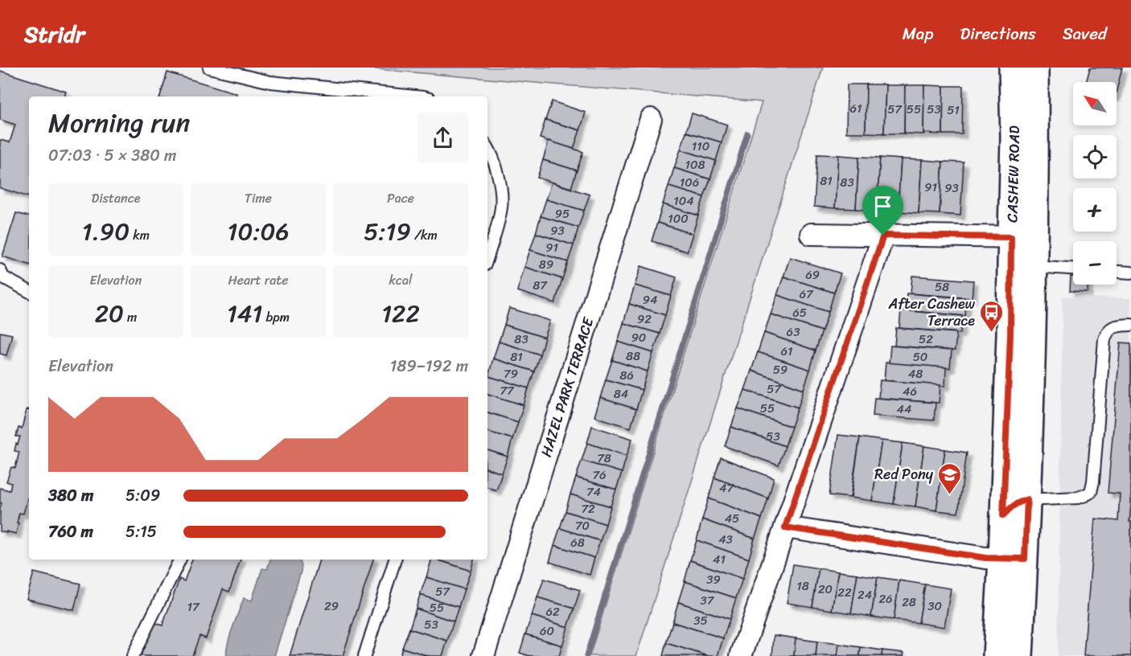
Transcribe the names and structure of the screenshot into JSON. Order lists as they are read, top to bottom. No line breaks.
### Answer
{"streets":{"street":["CASHEW ROAD","HAZEL PARK TERRACE"]},"places":{"bus stop":["After Cashew Terrace"],"school or university":["Red Pony"]},"house_numbers":["61","57","55","53","51","110","108","81","106","83","91","93","104","95","100","93","91","89","69","87","58","67","94","65","92","63","90","83","52","61","88","81","50","59","79","48","86","57","77","46","84","55","44","53","78","76","47","74","72","45","70","43","68","41","39","18","20","57","22","24","26","37","28","29","30","17","55","62","35","53","60"],"north":"top left","page":{"header":"Stridr","nav":["Map","Directions","Saved"],"map_buttons":["+","−"],"heading":["Morning run","07:03 · 5 × 380 m"],"stats":[["Distance","1.90 km"],["Time","10:06"],["Pace","5:19 /km"],["Elevation","20 m"],["Heart rate","141 bpm"],["kcal","122"]],"chart":["Elevation","189–192 m"],"list":[{"name":"380 m","note":"5:09"},{"name":"760 m","note":"5:15"}]}}
